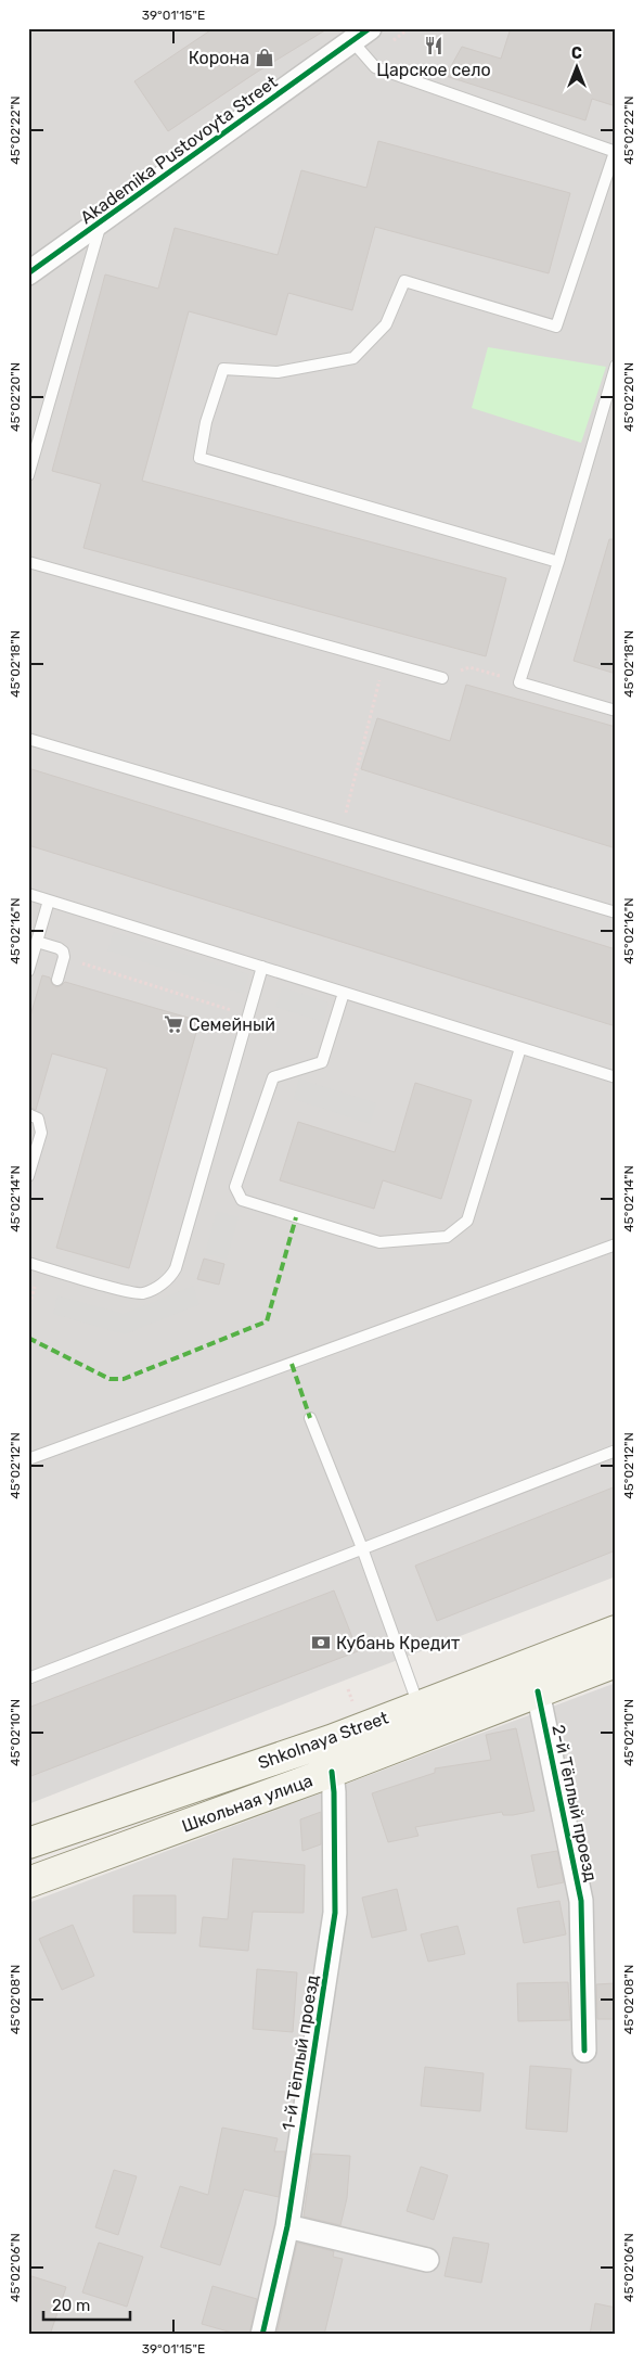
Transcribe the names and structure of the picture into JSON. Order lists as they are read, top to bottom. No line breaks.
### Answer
{"streets":{"main road":["Shkolnaya Street","Школьная улица"],"street":["Akademika Pustovoyta Street","2-й Тёплый проезд","1-й Тёплый проезд"]},"crossings":[["Школьная улица","2-й Тёплый проезд"],["Школьная улица","1-й Тёплый проезд"]],"places":{"restaurant":["Царское село"],"shop":["Корона"],"supermarket":["Семейный"],"bank":["Кубань Кредит"]},"scale_bar":"20 m","north":"top","coordinates":["39°01'15\"E","45°02'22\"N","45°02'20\"N","45°02'18\"N","45°02'16\"N","45°02'14\"N","45°02'12\"N","45°02'10\"N","45°02'08\"N","45°02'06\"N"]}
